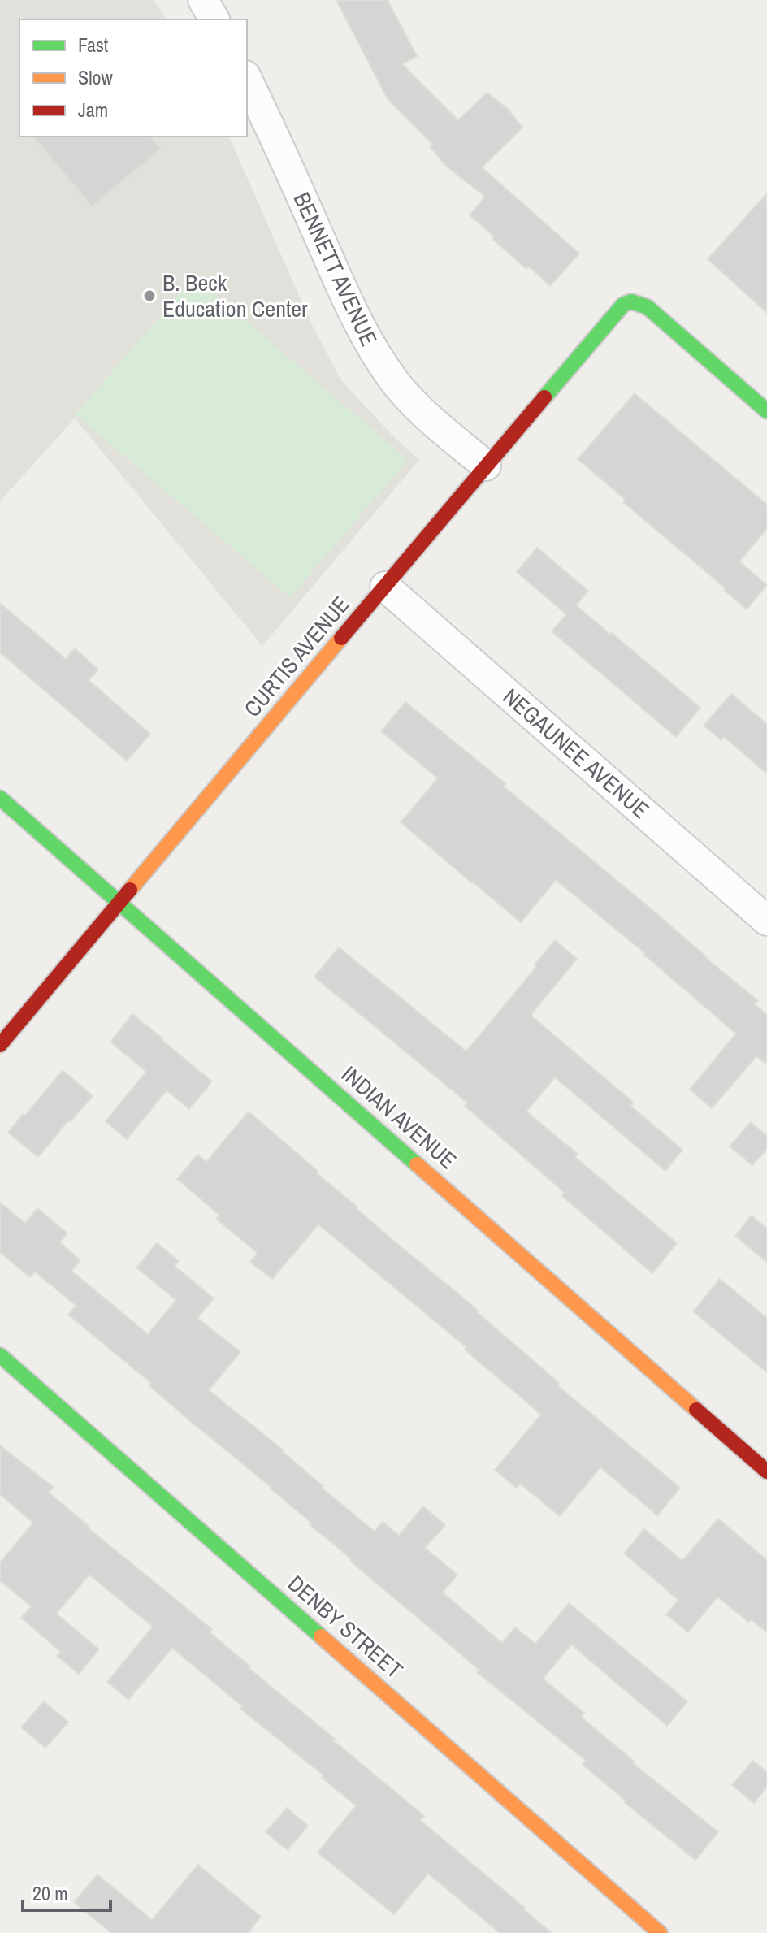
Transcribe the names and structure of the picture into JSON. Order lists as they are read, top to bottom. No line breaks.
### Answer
{"streets":{"street":["BENNETT AVENUE","CURTIS AVENUE","NEGAUNEE AVENUE","INDIAN AVENUE","DENBY STREET"]},"crossings":[["BENNETT AVENUE","CURTIS AVENUE"],["CURTIS AVENUE","NEGAUNEE AVENUE"],["CURTIS AVENUE","INDIAN AVENUE"]],"places":["B. Beck Education Center"],"legend":["Fast","Slow","Jam"],"scale_bar":"20 m"}
